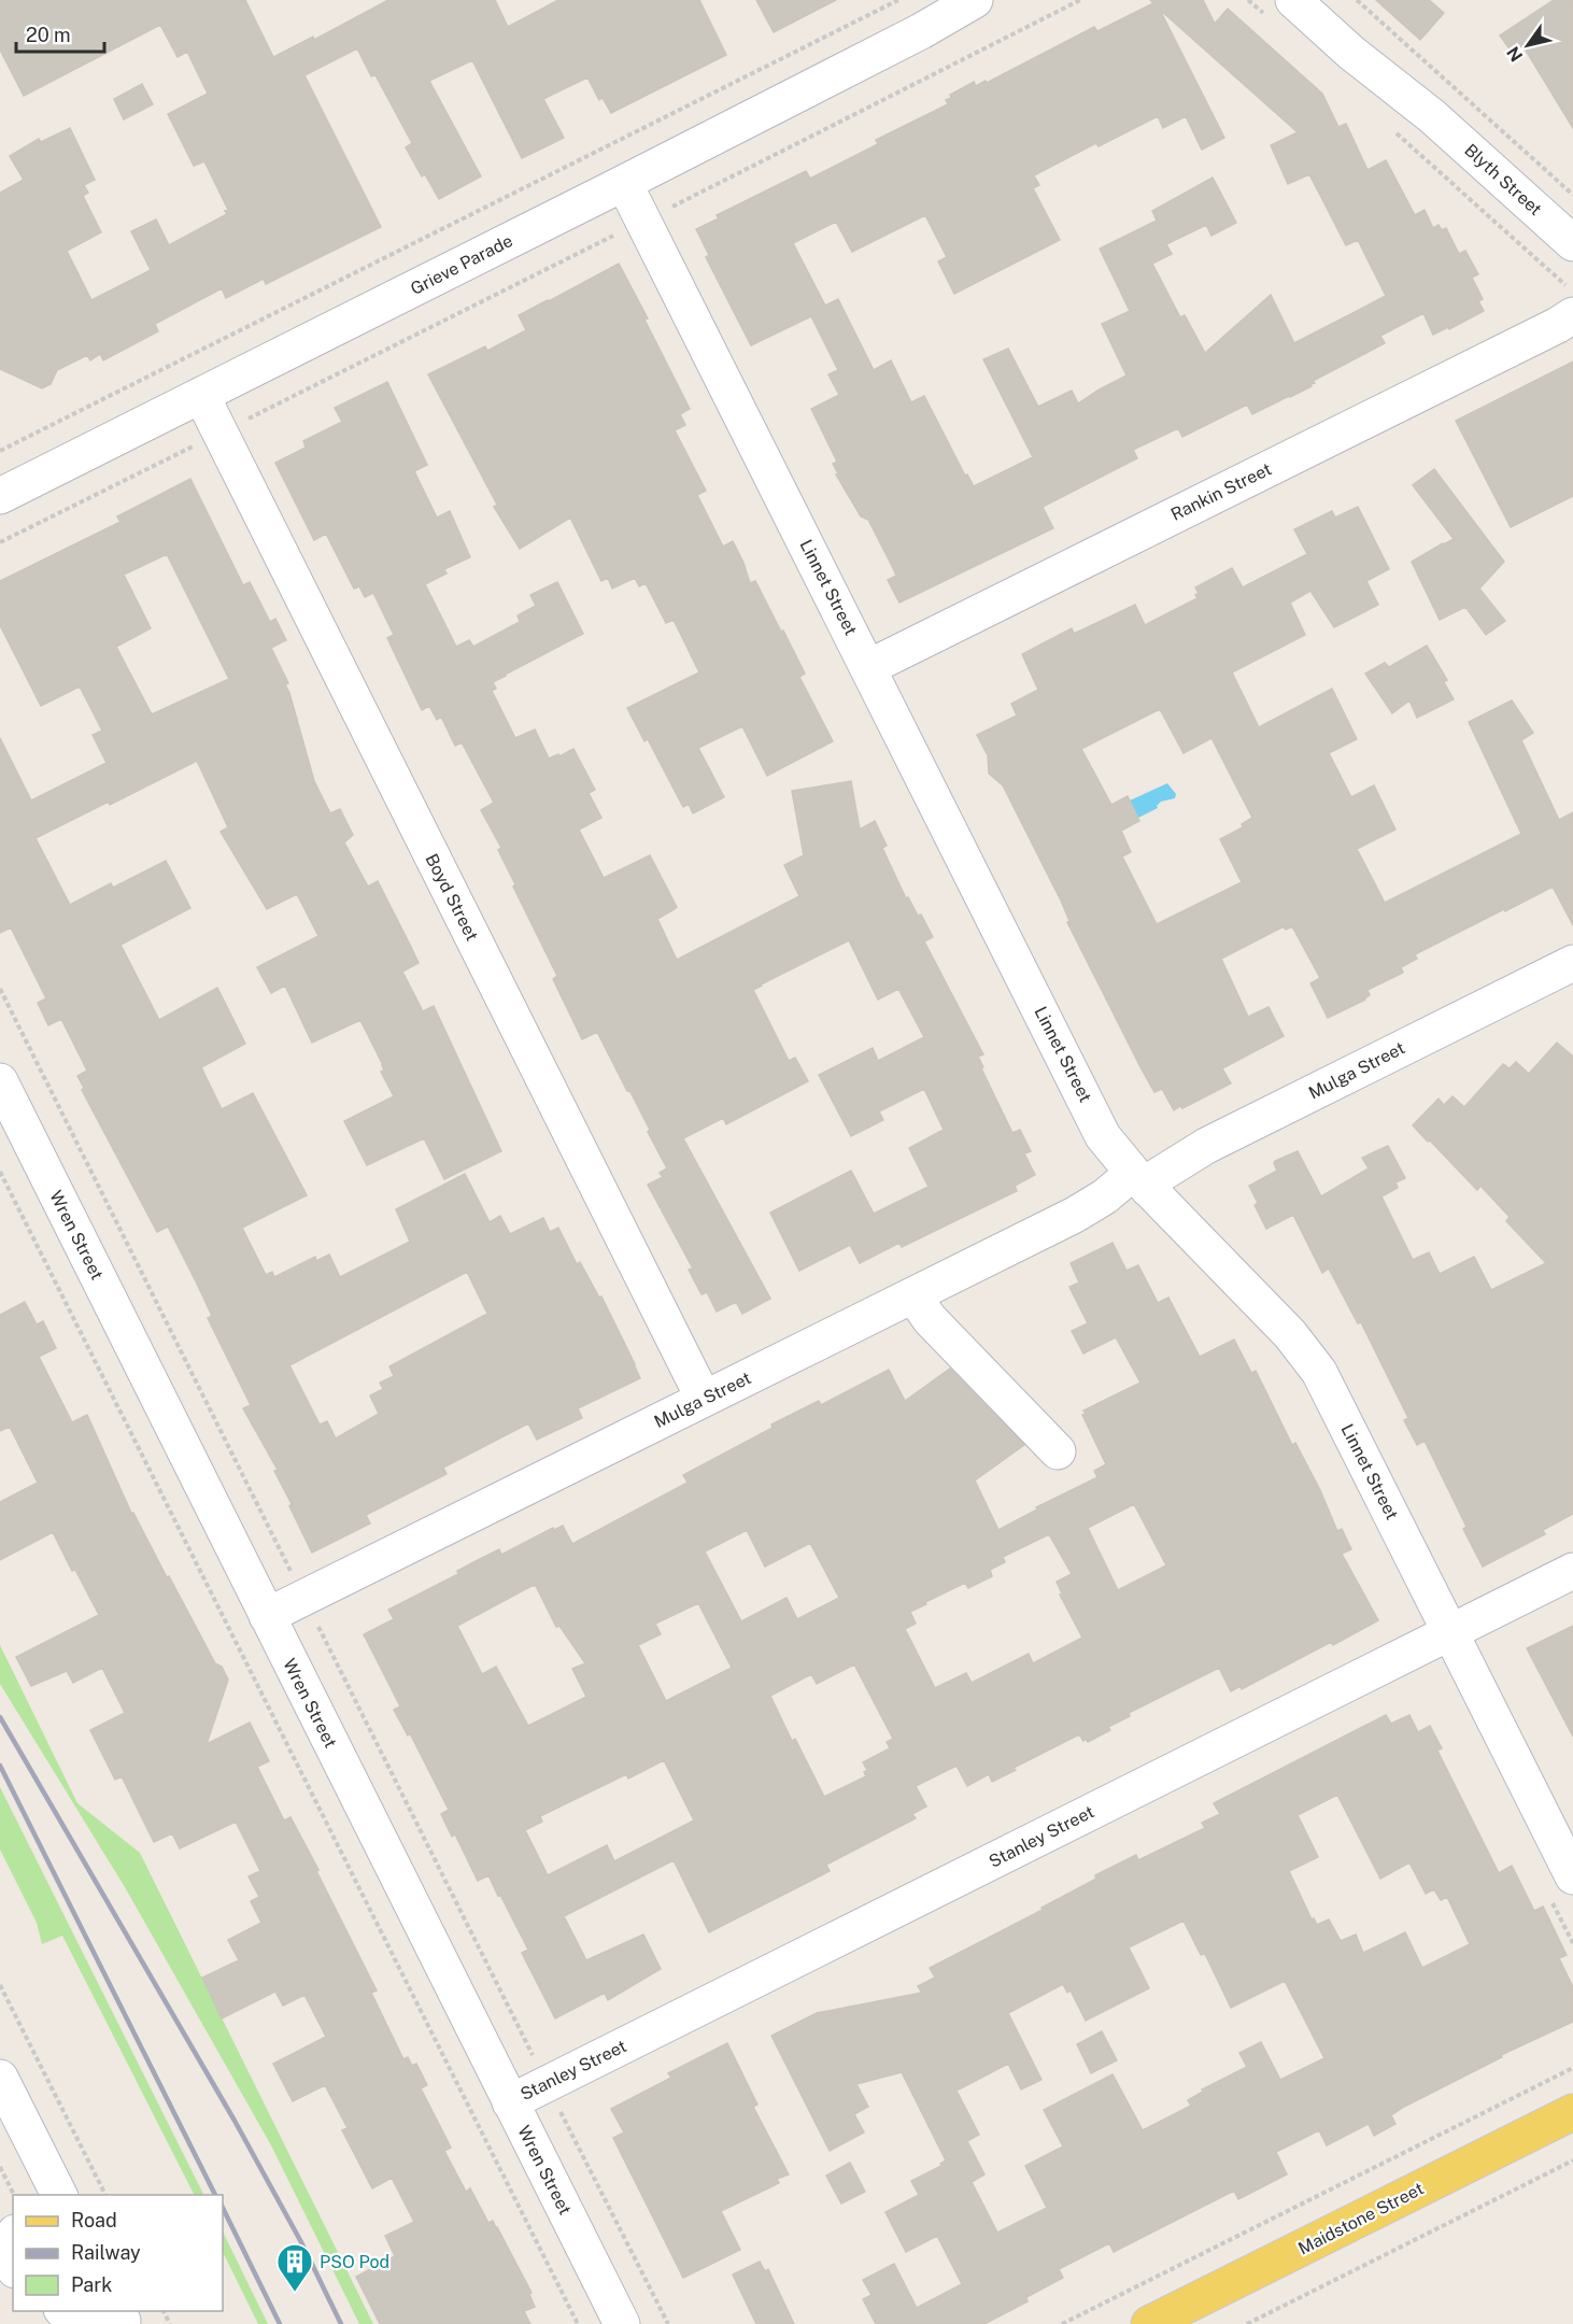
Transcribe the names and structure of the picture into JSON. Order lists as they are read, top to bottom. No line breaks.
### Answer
{"streets":{"main road":["Maidstone Street"],"street":["Blyth Street","Grieve Parade","Rankin Street","Linnet Street","Boyd Street","Mulga Street","Wren Street","Stanley Street"]},"crossings":[["Grieve Parade","Linnet Street"],["Grieve Parade","Boyd Street"],["Rankin Street","Linnet Street"],["Linnet Street","Mulga Street"],["Linnet Street","Stanley Street"],["Boyd Street","Mulga Street"],["Mulga Street","Wren Street"],["Wren Street","Stanley Street"]],"places":{"building":["PSO Pod"]},"legend":["Road","Railway","Park"],"scale_bar":"20 m","north":"bottom left"}
